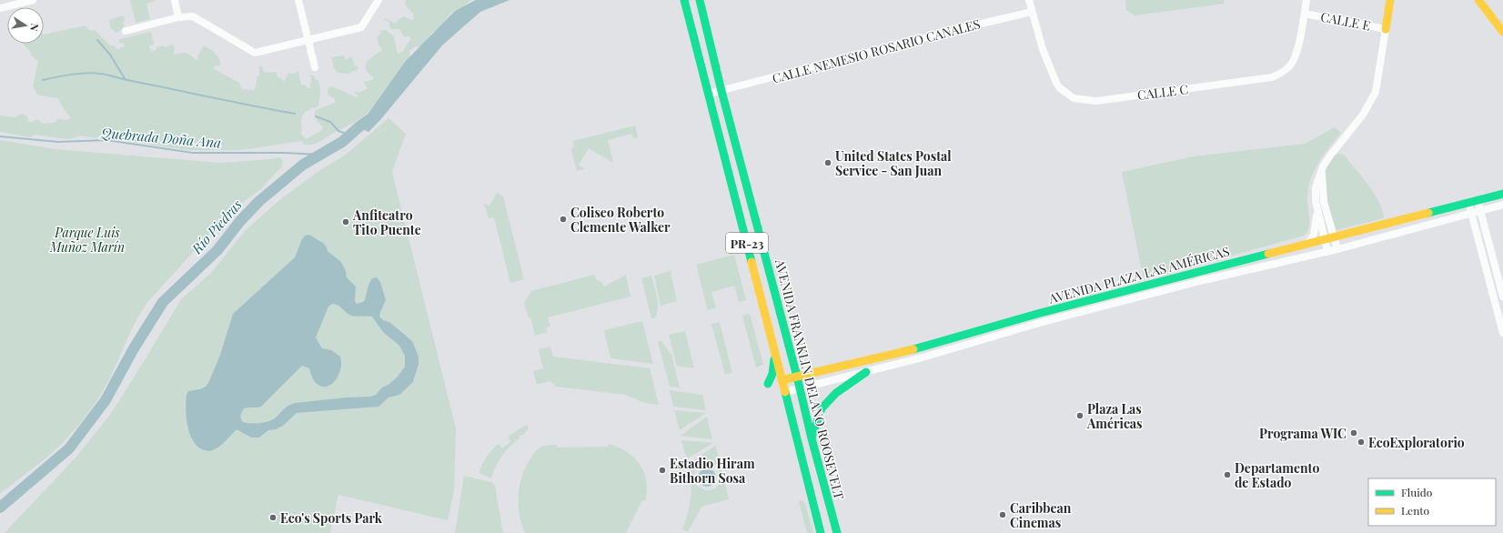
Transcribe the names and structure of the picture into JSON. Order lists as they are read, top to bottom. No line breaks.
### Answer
{"streets":{"main road":["PR-23","AVENIDA PLAZA LAS AMÉRICAS","AVENIDA FRANKLIN DELANO ROOSEVELT"],"street":["CALLE E","CALLE NEMESIO ROSARIO CANALES","CALLE C"]},"crossings":[["CALLE E","CALLE C"],["CALLE NEMESIO ROSARIO CANALES","CALLE C"],["CALLE NEMESIO ROSARIO CANALES","PR-23"],["CALLE NEMESIO ROSARIO CANALES","AVENIDA FRANKLIN DELANO ROOSEVELT"],["PR-23","AVENIDA PLAZA LAS AMÉRICAS"],["AVENIDA PLAZA LAS AMÉRICAS","AVENIDA FRANKLIN DELANO ROOSEVELT"]],"water":["Quebrada Doña Ana","Río Piedras"],"parks":["Parque Luis Muñoz Marín"],"places":["United States Postal Service - San Juan","Coliseo Roberto Clemente Walker","Anfiteatro Tito Puente","Plaza Las Américas","Programa WIC","EcoExploratorio","Estadio Hiram Bithorn Sosa","Departamento de Estado","Caribbean Cinemas","Eco's Sports Park"],"legend":["Fluido","Lento"],"north":"right"}
